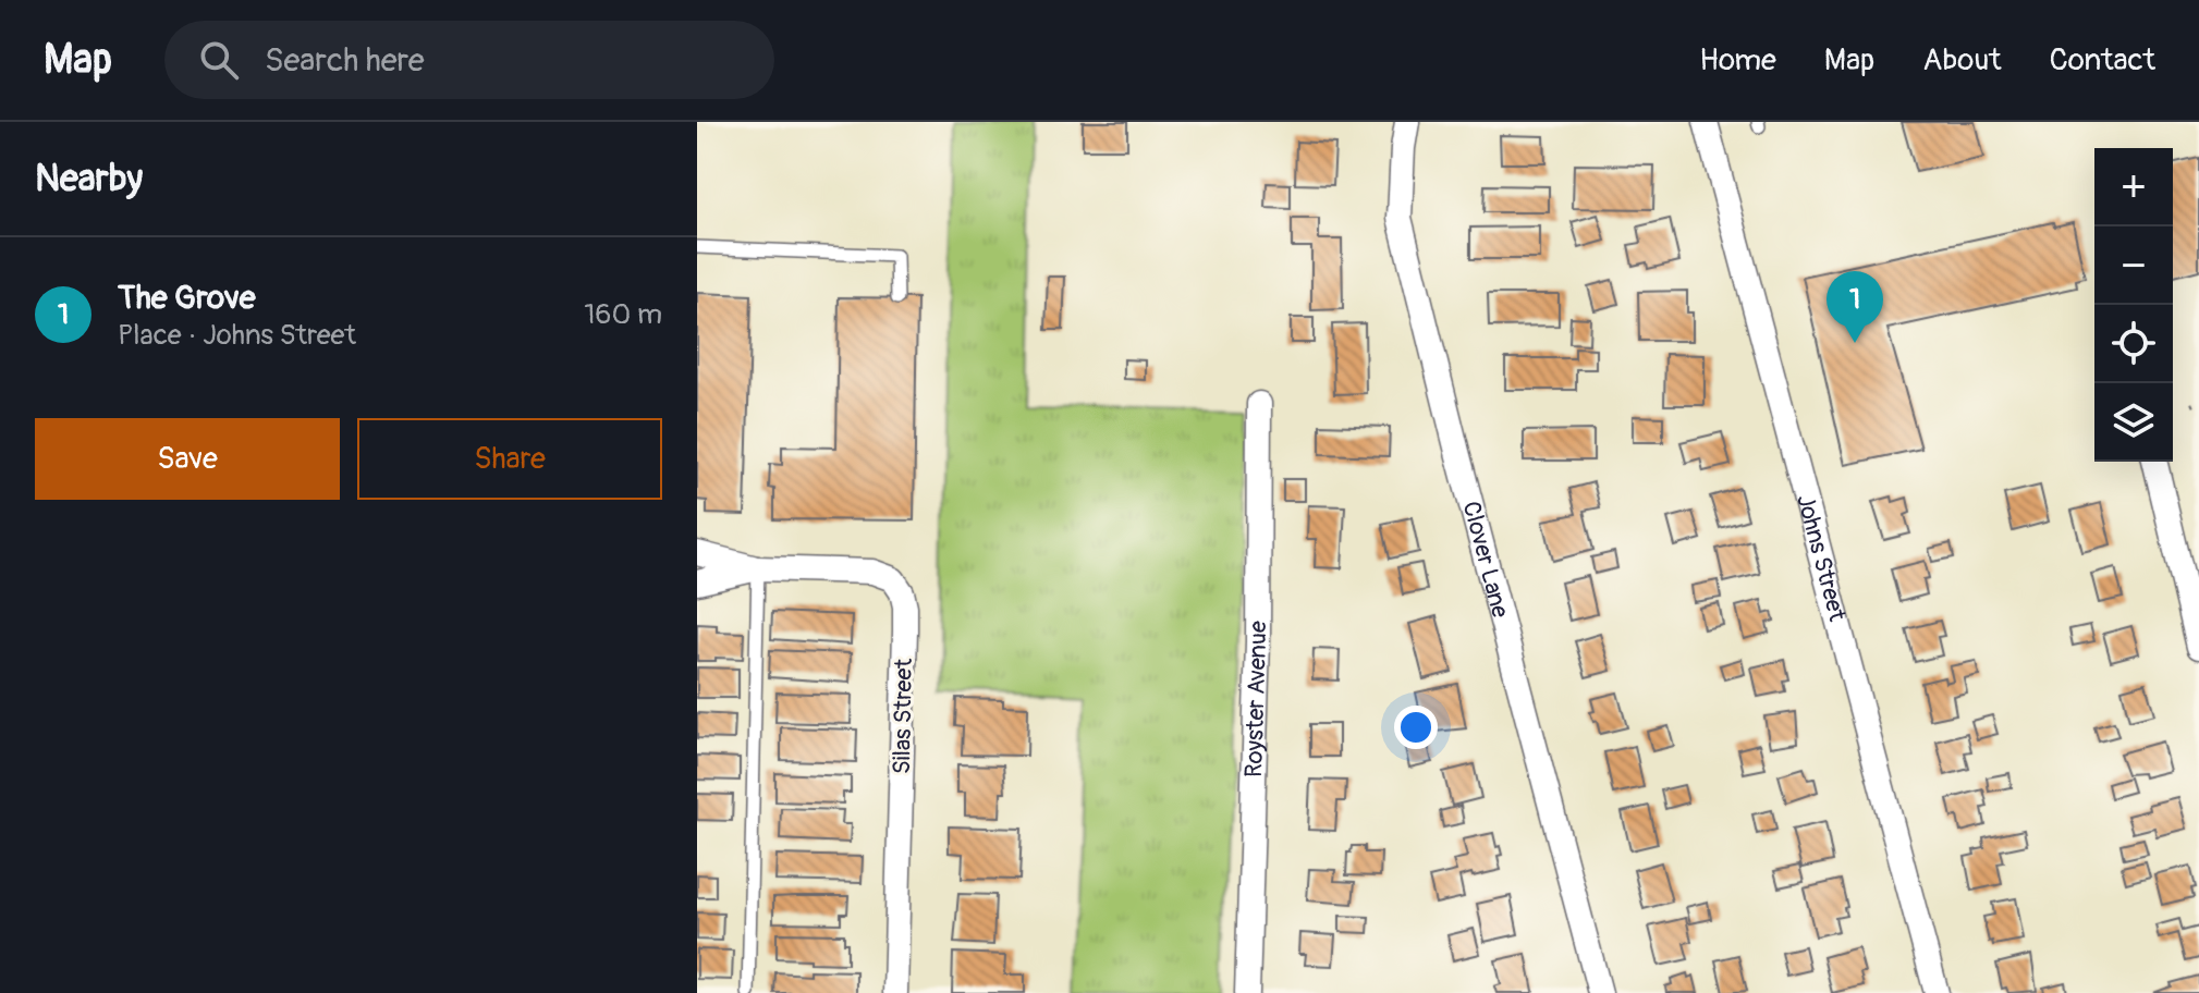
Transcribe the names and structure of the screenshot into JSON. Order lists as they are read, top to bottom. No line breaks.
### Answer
{"streets":{"street":["Johns Street","Clover Lane","Royster Avenue","Silas Street"]},"page":{"header":"Map","search":"Search here","nav":["Home","Map","About","Contact"],"heading":"Nearby","map_buttons":["+","−"],"list":[{"mark":"1","name":"The Grove","note":"Place · Johns Street","value":"160 m"}],"pins":"1","buttons":["Save","Share"]}}
